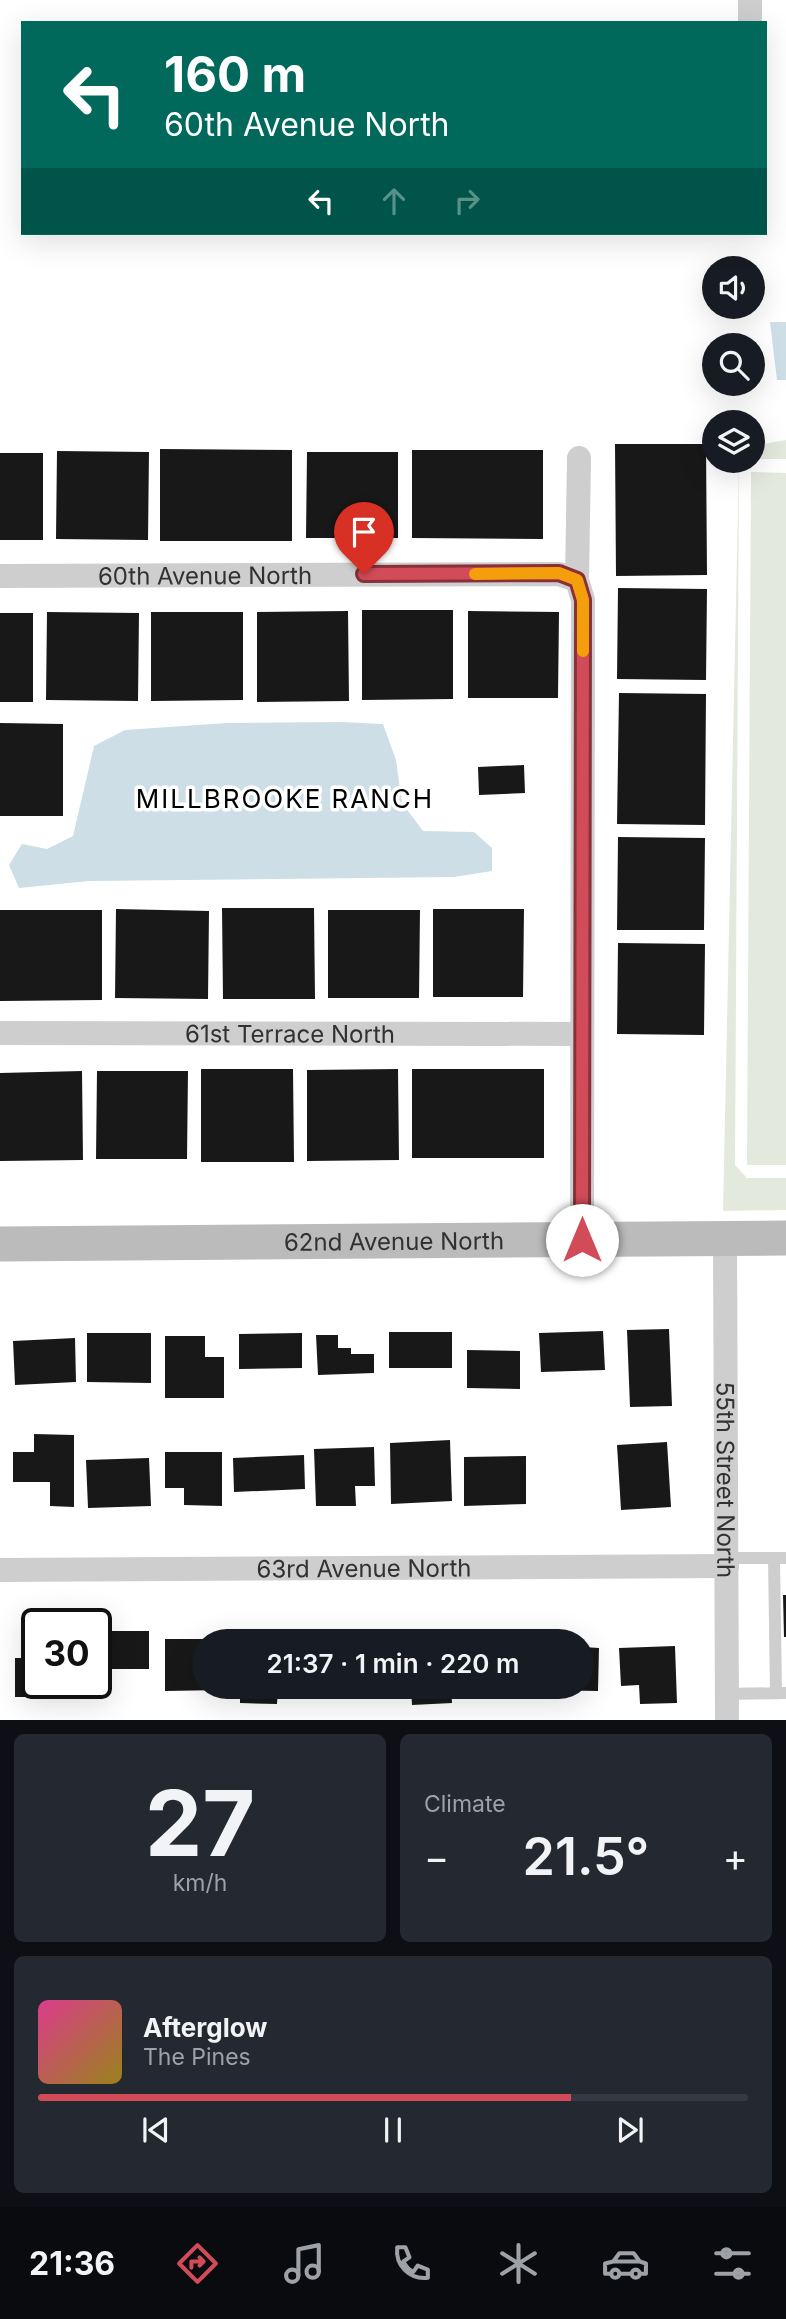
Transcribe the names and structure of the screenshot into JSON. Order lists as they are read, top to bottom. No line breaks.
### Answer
{"streets":{"street":["60th Avenue North","61st Terrace North","62nd Avenue North","55th Street North","63rd Avenue North"]},"crossings":[["62nd Avenue North","55th Street North"],["55th Street North","63rd Avenue North"]],"districts":["MILLBROOKE RANCH"],"page":{"turn":["160 m","60th Avenue North"],"limit":"30","trip":"21:37 · 1 min · 220 m","tile":[["27","km/h"],"Climate"],"heat":["−","21.5°","+"],"song":["Afterglow","The Pines"],"tabs":"21:36"}}
